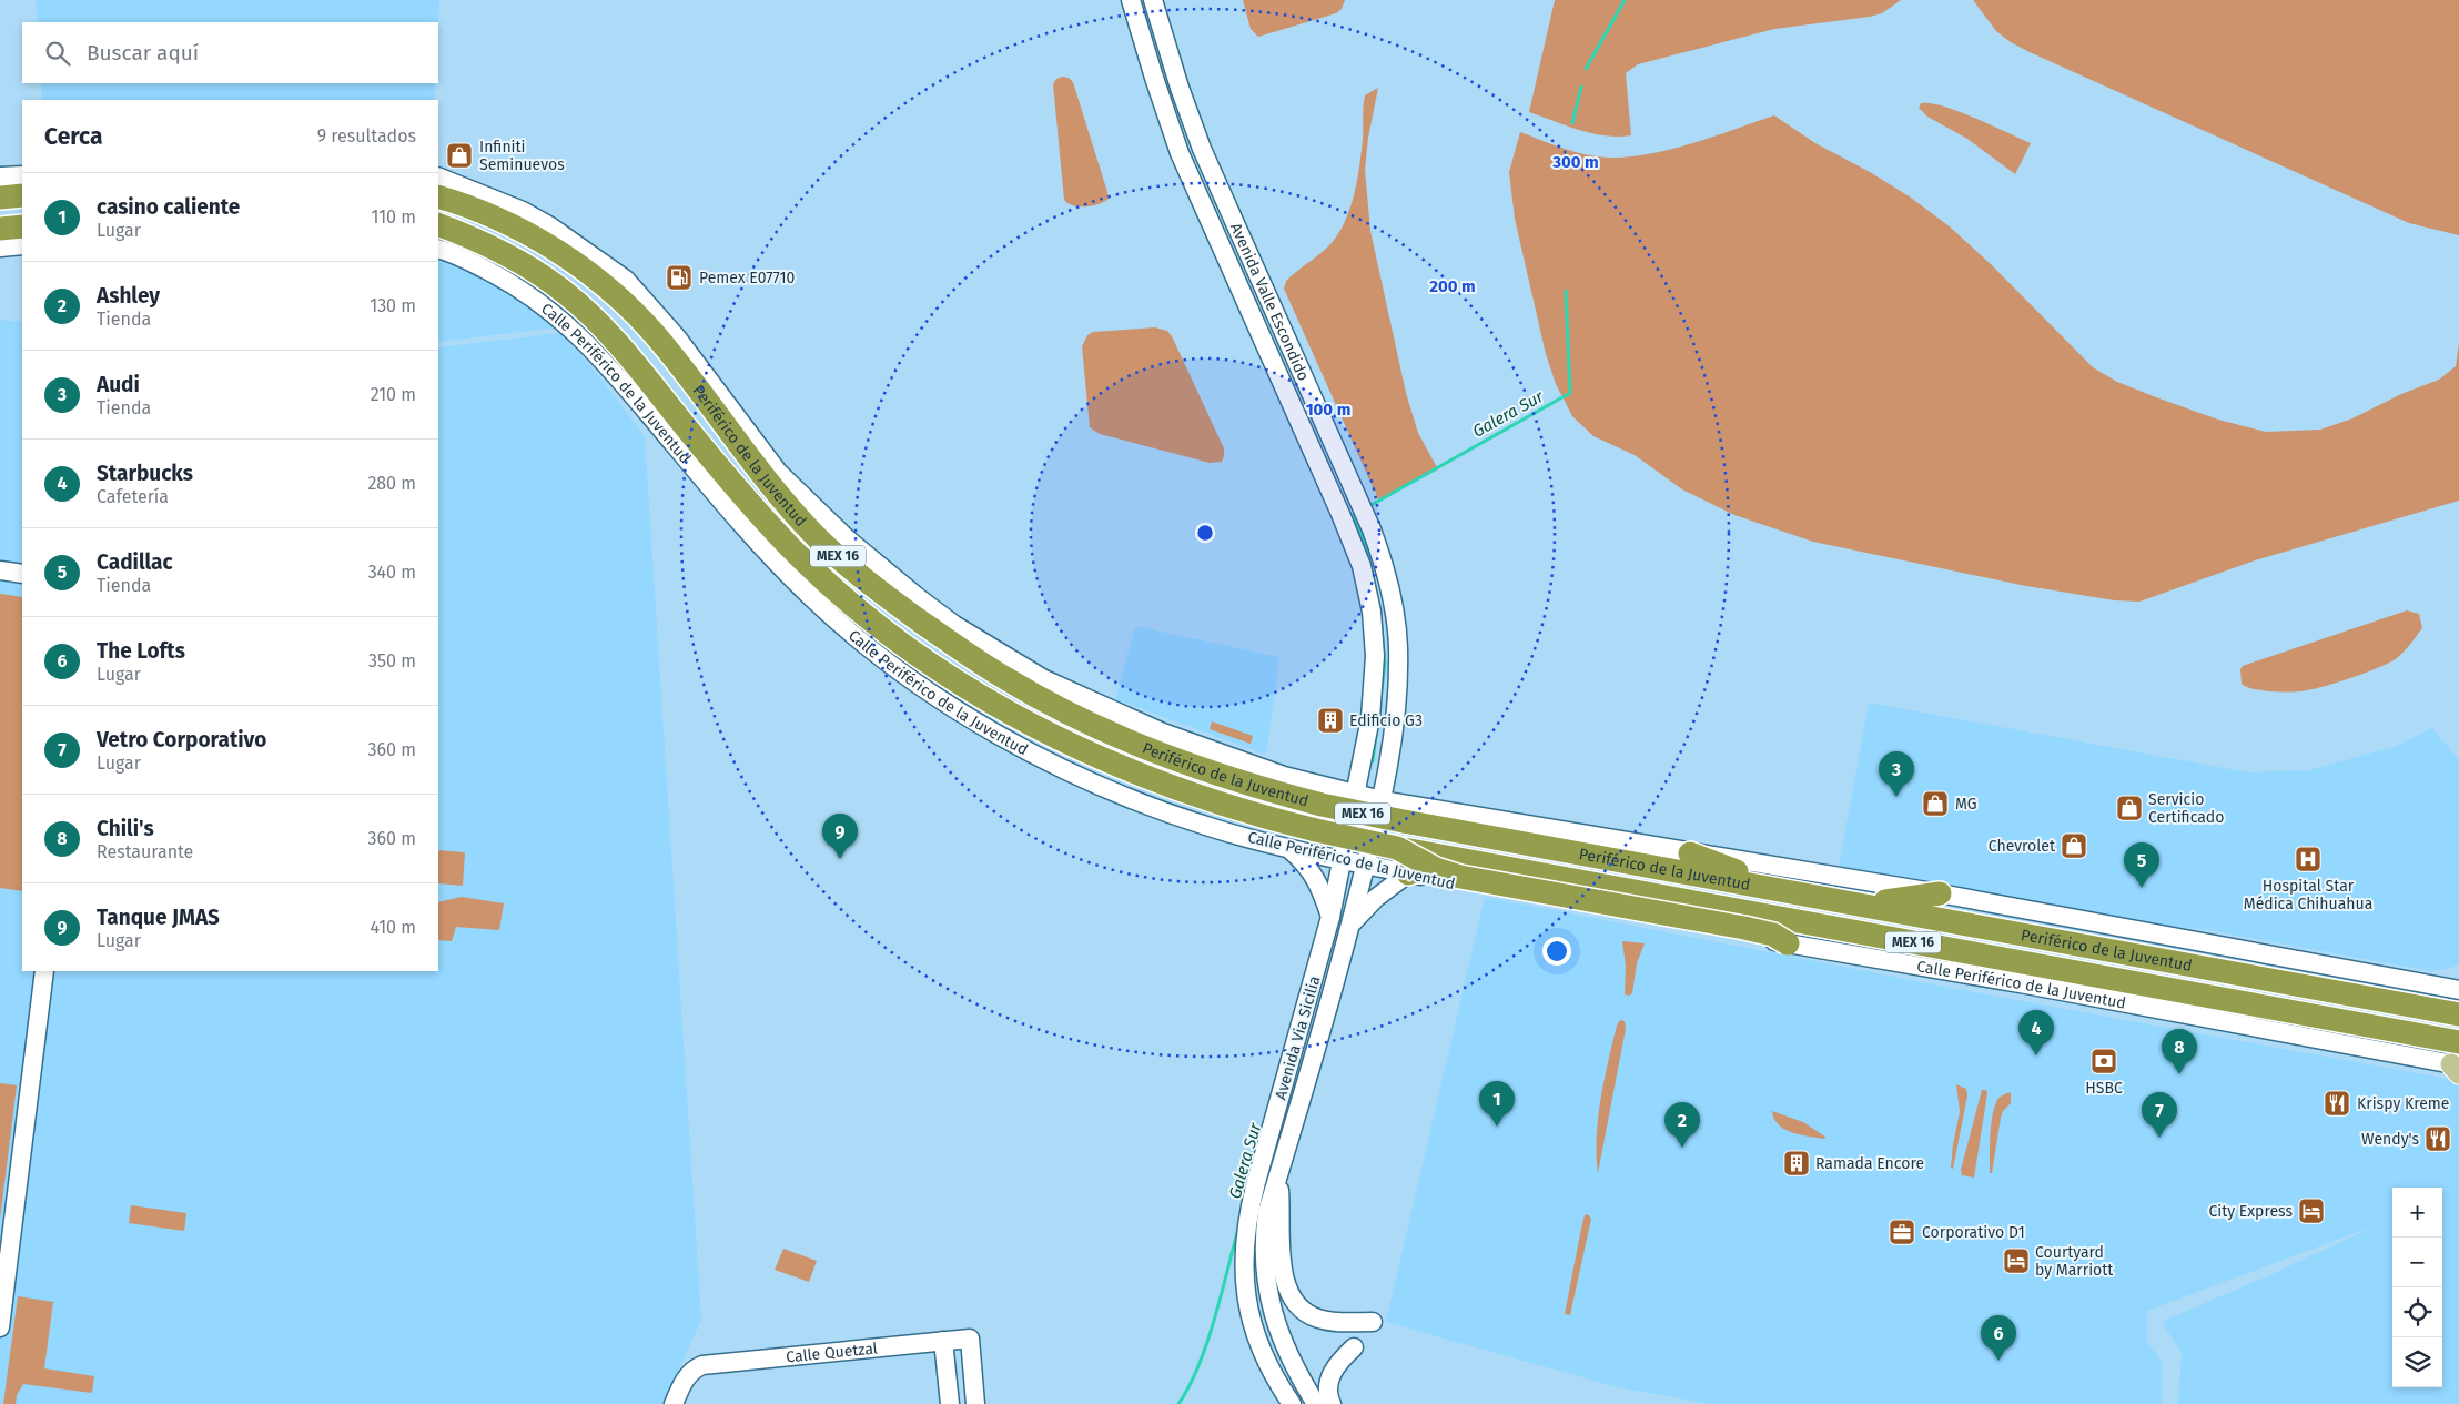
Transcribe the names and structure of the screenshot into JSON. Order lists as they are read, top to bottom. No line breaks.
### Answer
{"streets":{"highway":["Periférico de la Juventud","MEX 16"],"main road":["Avenida Valle Escondido","Calle Periférico de la Juventud","Avenida Via Sicilia","Calle Quetzal"]},"crossings":[["Avenida Valle Escondido","Avenida Via Sicilia"],["Calle Periférico de la Juventud","Periférico de la Juventud"],["Calle Periférico de la Juventud","Avenida Via Sicilia"]],"water":["Galera Sur"],"places":{"shop":["Infiniti Seminuevos","MG","Servicio Certificado","Chevrolet"],"fuel station":["Pemex E07710"],"building":["Edificio G3","Ramada Encore"],"hospital":["Hospital Star Médica Chihuahua"],"bank":["HSBC"],"restaurant":["Krispy Kreme","Wendy's"],"hotel":["City Express","Courtyard by Marriott"],"office":["Corporativo D1"]},"page":{"search":"Buscar aquí","heading":["Cerca","9 resultados"],"list":[{"mark":"1","name":"casino caliente","note":"Lugar","value":"110 m"},{"mark":"2","name":"Ashley","note":"Tienda","value":"130 m"},{"mark":"3","name":"Audi","note":"Tienda","value":"210 m"},{"mark":"4","name":"Starbucks","note":"Cafetería","value":"280 m"},{"mark":"5","name":"Cadillac","note":"Tienda","value":"340 m"},{"mark":"6","name":"The Lofts","note":"Lugar","value":"350 m"},{"mark":"7","name":"Vetro Corporativo","note":"Lugar","value":"360 m"},{"mark":"8","name":"Chili's","note":"Restaurante","value":"360 m"},{"mark":"9","name":"Tanque JMAS","note":"Lugar","value":"410 m"}],"pins":["3","9","5","4","8","1","7","2","6"],"map_buttons":["+","−"]},"rings":["300 m","200 m","100 m"]}
